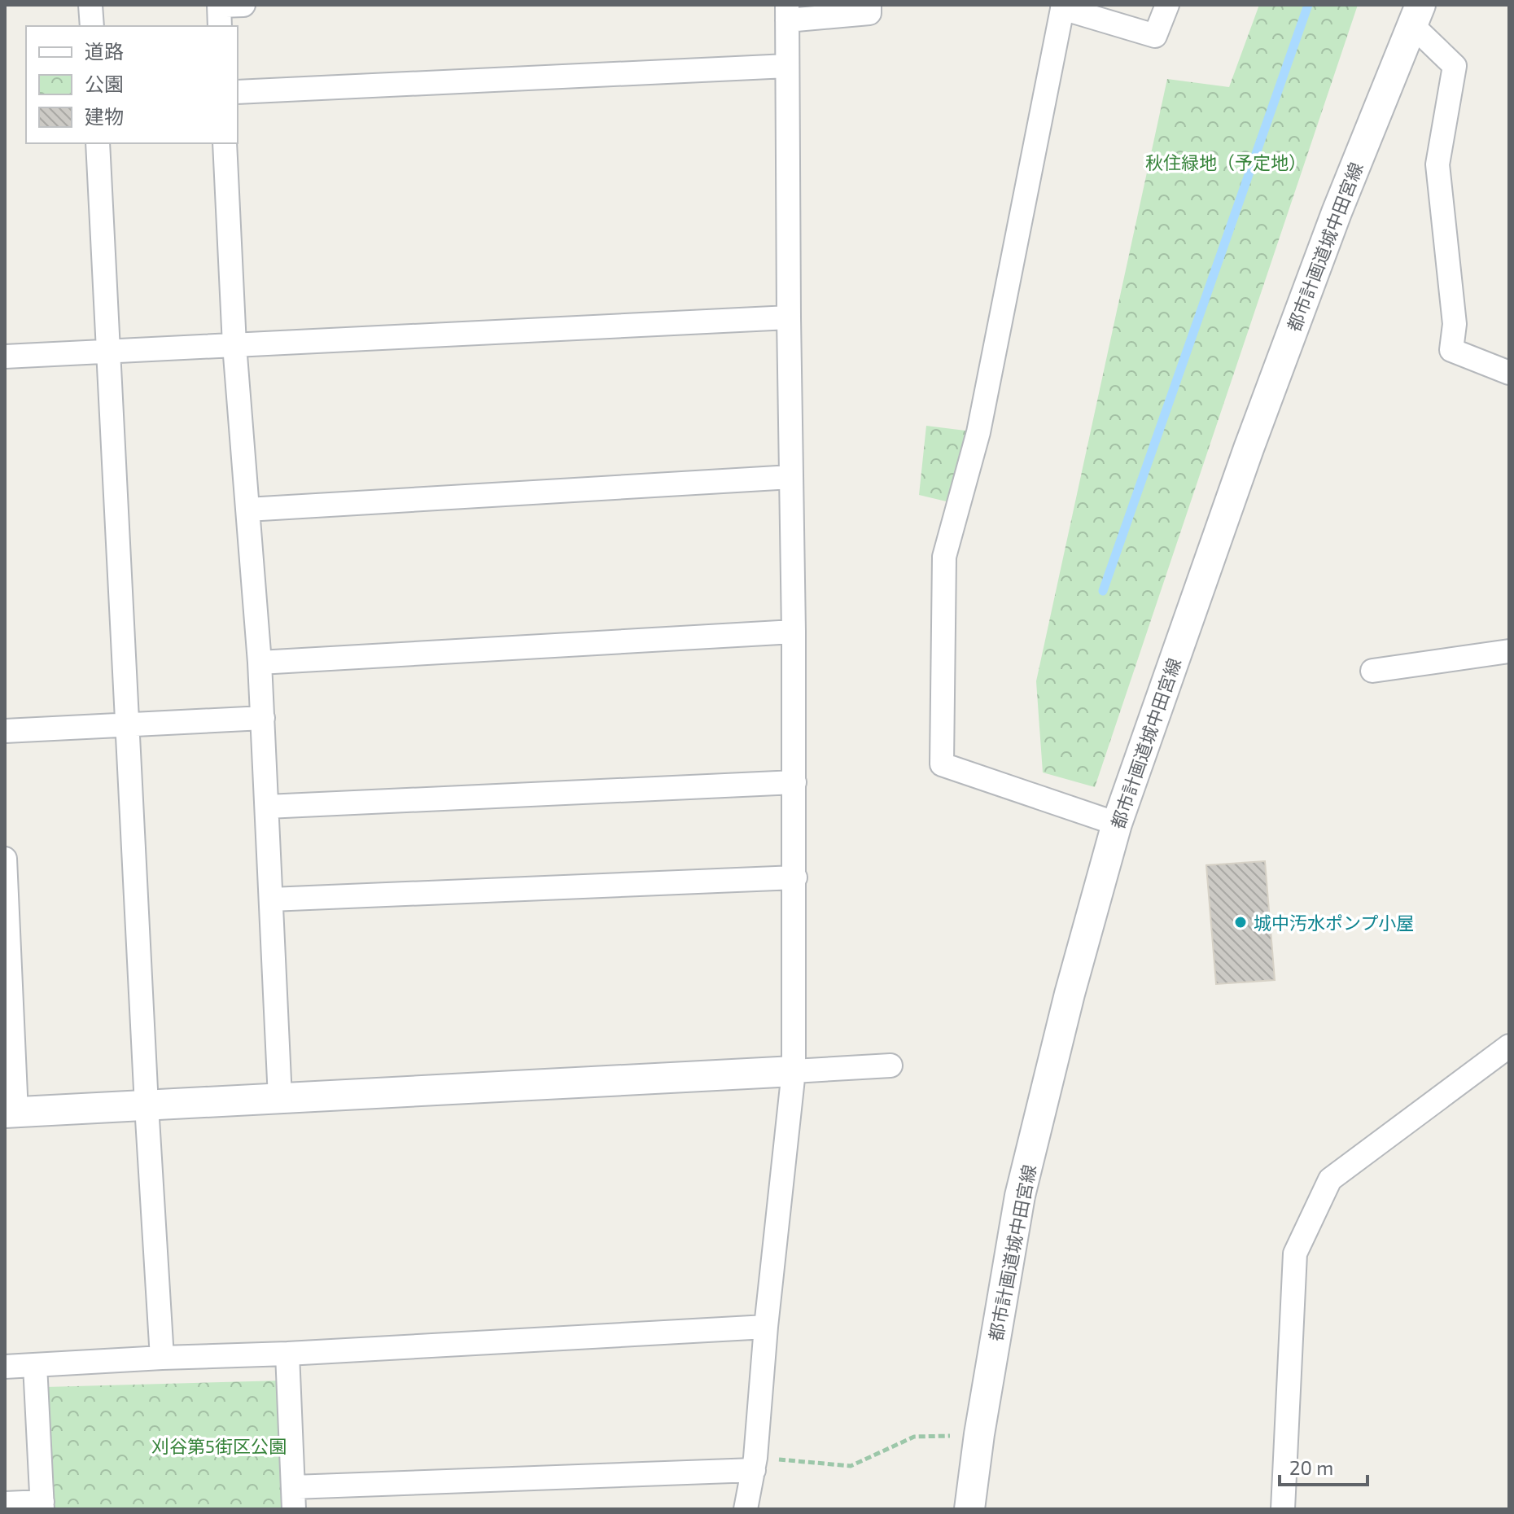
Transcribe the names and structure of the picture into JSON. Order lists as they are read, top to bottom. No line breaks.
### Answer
{"streets":{"street":["都市計画道城中田宮線"]},"parks":["秋住緑地（予定地）","刈谷第5街区公園"],"places":["城中汚水ポンプ小屋"],"legend":["道路","公園","建物"],"scale_bar":"20 m"}
